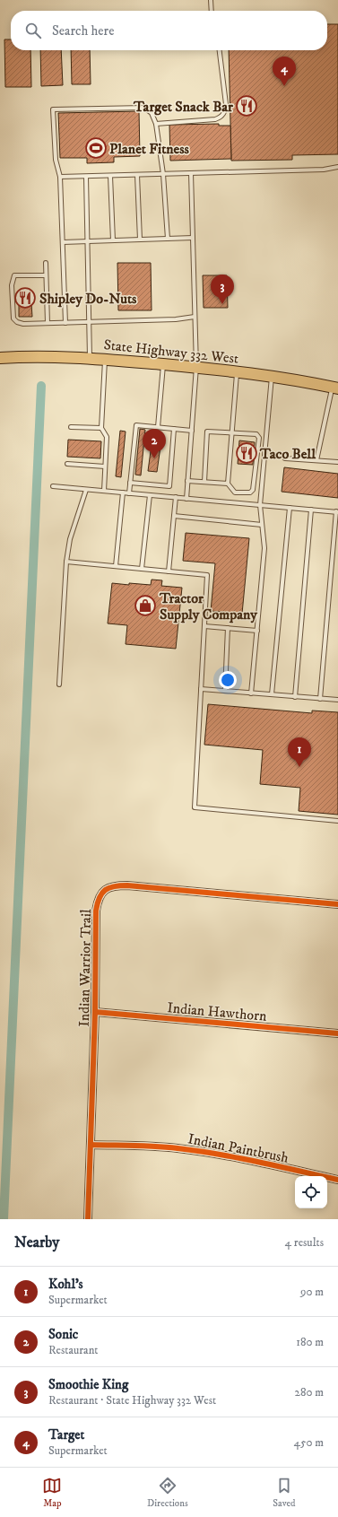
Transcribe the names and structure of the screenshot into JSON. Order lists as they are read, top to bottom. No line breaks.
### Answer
{"streets":{"main road":["State Highway 332 West"],"street":["Indian Warrior Trail","Indian Hawthorn","Indian Paintbrush"]},"crossings":[["Indian Warrior Trail","Indian Hawthorn"],["Indian Warrior Trail","Indian Paintbrush"]],"places":{"restaurant":["Target Snack Bar","Shipley Do-Nuts","Taco Bell"],"sports":["Planet Fitness"],"shop":["Tractor Supply Company"]},"page":{"search":"Search here","pins":["4","3","2","1"],"heading":["Nearby","4 results"],"list":[{"mark":"1","name":"Kohl's","note":"Supermarket","value":"90 m"},{"mark":"2","name":"Sonic","note":"Restaurant","value":"180 m"},{"mark":"3","name":"Smoothie King","note":"Restaurant · State Highway 332 West","value":"280 m"},{"mark":"4","name":"Target","note":"Supermarket","value":"450 m"}],"nav":["Map","Directions","Saved"]}}
